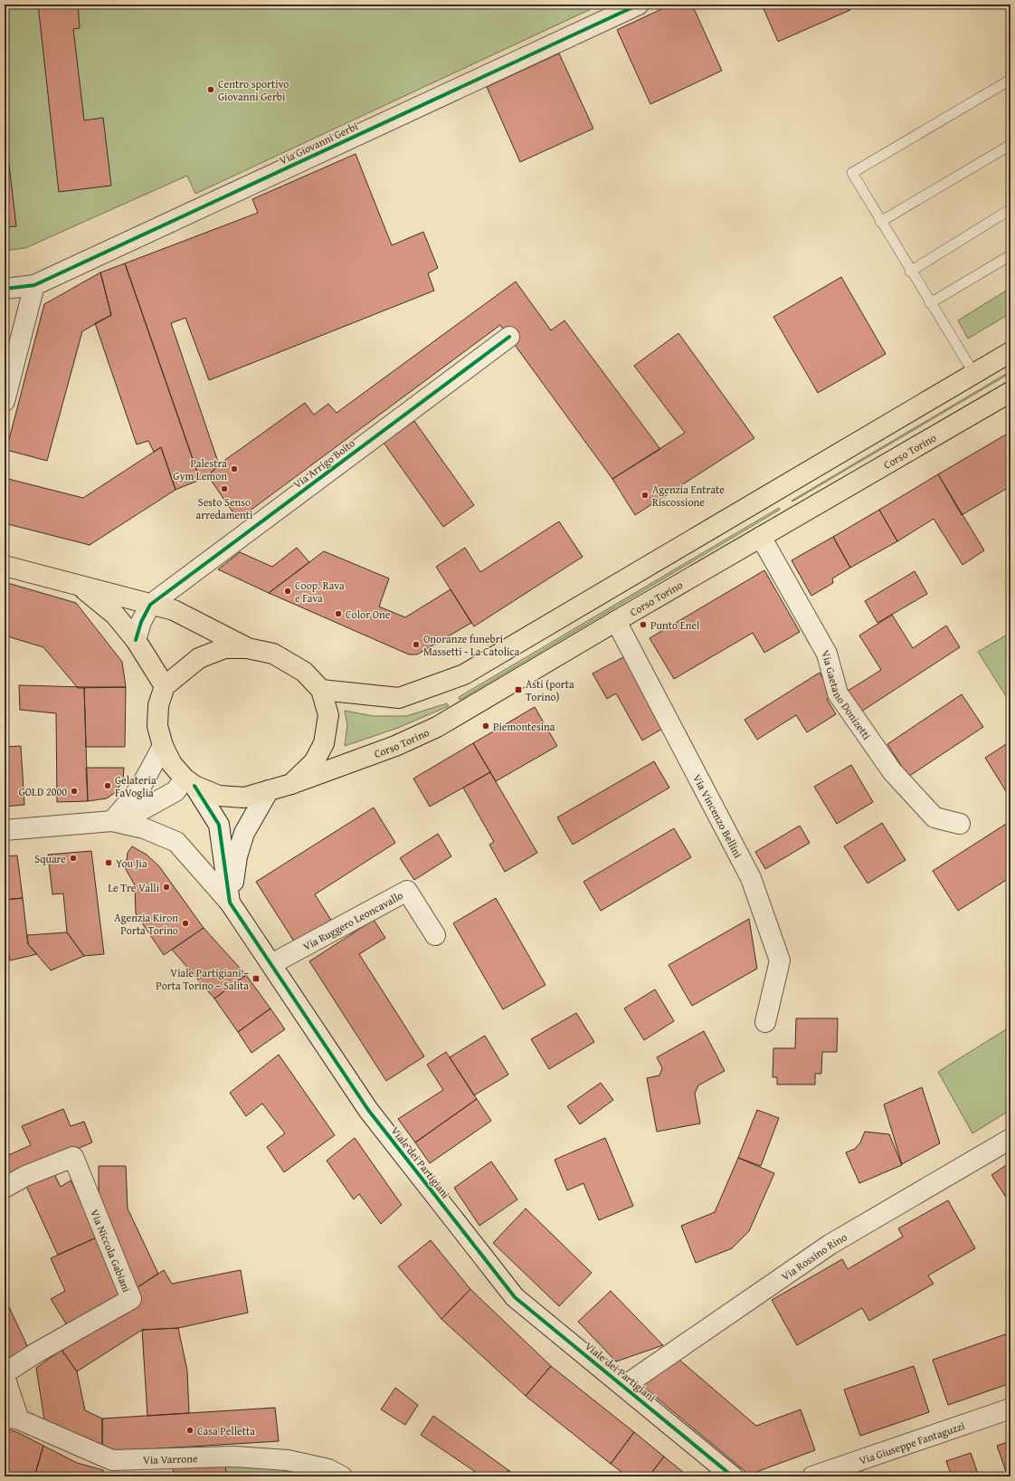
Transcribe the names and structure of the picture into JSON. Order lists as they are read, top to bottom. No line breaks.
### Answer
{"streets":{"main road":["Corso Torino"],"street":["Via Giovanni Gerbi","Via Arrigo Boito","Via Gaetano Donizetti","Via Vincenzo Bellini","Via Ruggero Leoncavallo","Viale dei Partigiani","Via Niccola Gabiani","Via Rossino Rino","Via Giuseppe Fantaguzzi","Via Varrone"]},"crossings":[["Corso Torino","Via Gaetano Donizetti"],["Corso Torino","Via Vincenzo Bellini"],["Corso Torino","Viale dei Partigiani"],["Via Ruggero Leoncavallo","Viale dei Partigiani"],["Viale dei Partigiani","Via Rossino Rino"]],"places":{"other":["Centro sportivo Giovanni Gerbi","Palestra Gym Lemon","Sesto Senso arredamenti","Agenzia Entrate Riscossione","Coop. Rava e Fava","Color One","Punto Enel","Onoranze funebri Massetti - La Catolica","Piemontesina","Gelateria FaVoglia","GOLD 2000","Square","You Jia","Le Tre Valli","Agenzia Kiron Porta Torino","Casa Pelletta"],"transit":["Asti (porta Torino)","Viale Partigiani – Porta Torino – Salita"]}}
